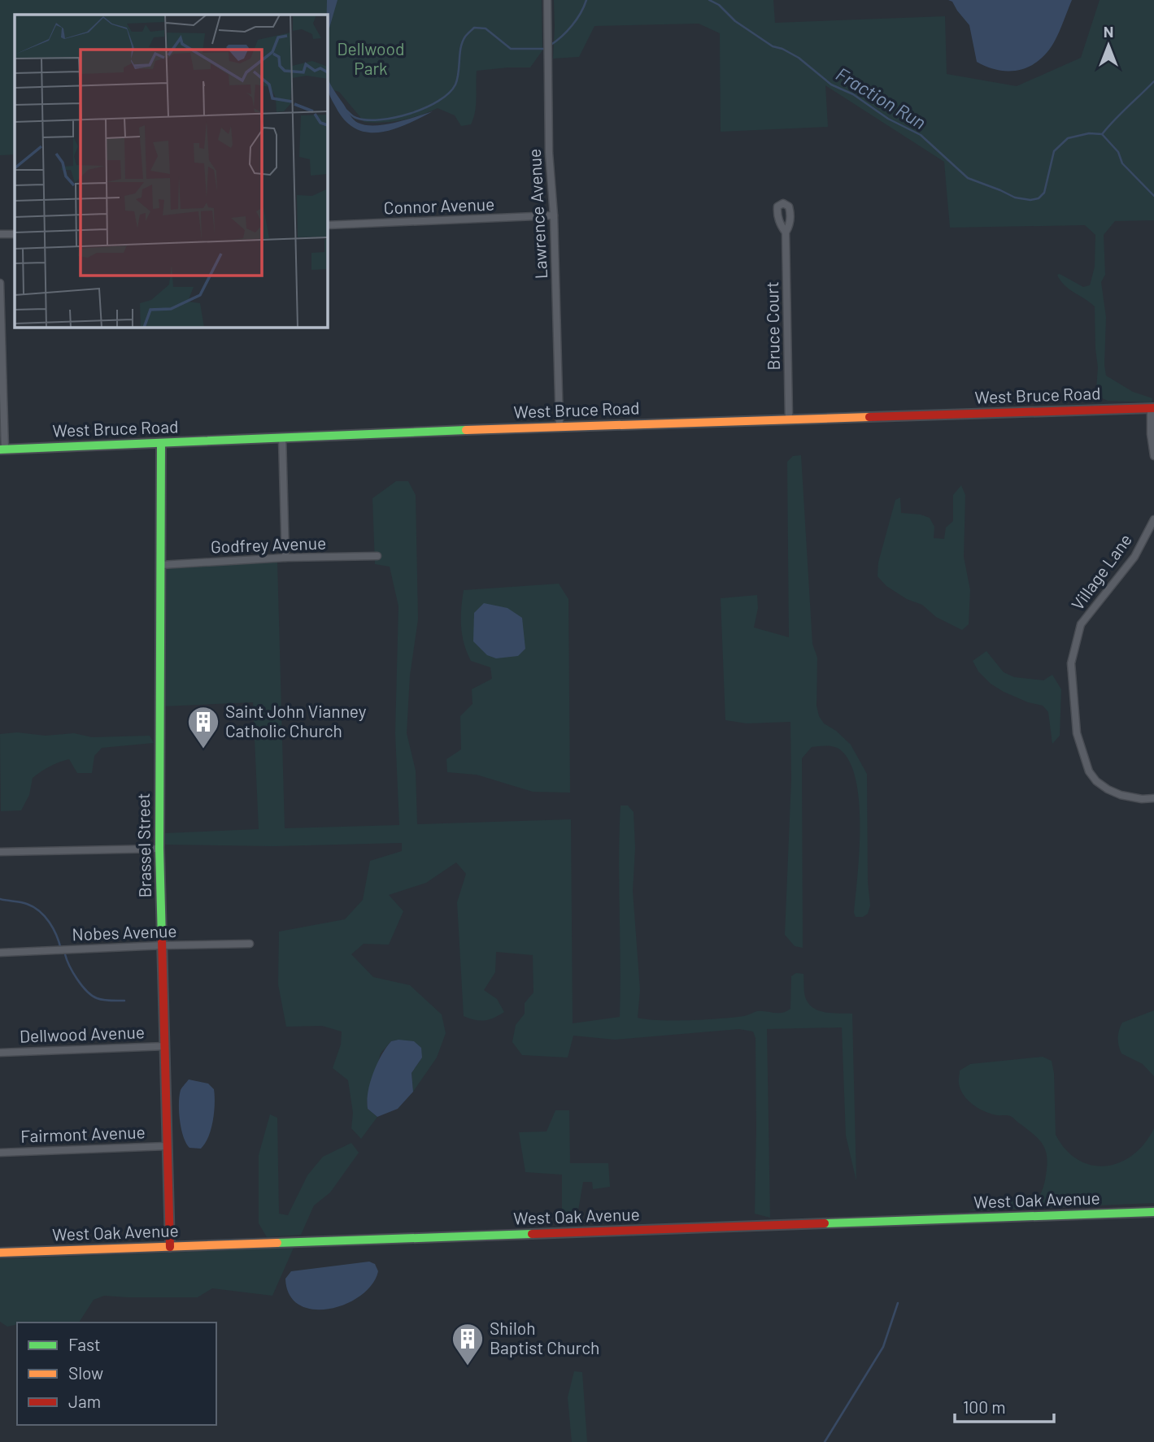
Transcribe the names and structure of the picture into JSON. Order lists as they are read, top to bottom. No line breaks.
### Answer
{"streets":{"street":["Connor Avenue","Lawrence Avenue","Bruce Court","West Bruce Road","Godfrey Avenue","Village Lane","Brassel Street","Nobes Avenue","Dellwood Avenue","Fairmont Avenue","West Oak Avenue"]},"crossings":[["Connor Avenue","Lawrence Avenue"],["Lawrence Avenue","West Bruce Road"],["Bruce Court","West Bruce Road"],["West Bruce Road","Brassel Street"],["Godfrey Avenue","Brassel Street"],["Brassel Street","Nobes Avenue"],["Brassel Street","Dellwood Avenue"],["Brassel Street","Fairmont Avenue"],["Brassel Street","West Oak Avenue"]],"water":["Fraction Run"],"parks":["Dellwood Park"],"places":{"building":["Saint John Vianney Catholic Church","Shiloh Baptist Church"]},"legend":["Fast","Slow","Jam"],"scale_bar":"100 m","north":"top"}
